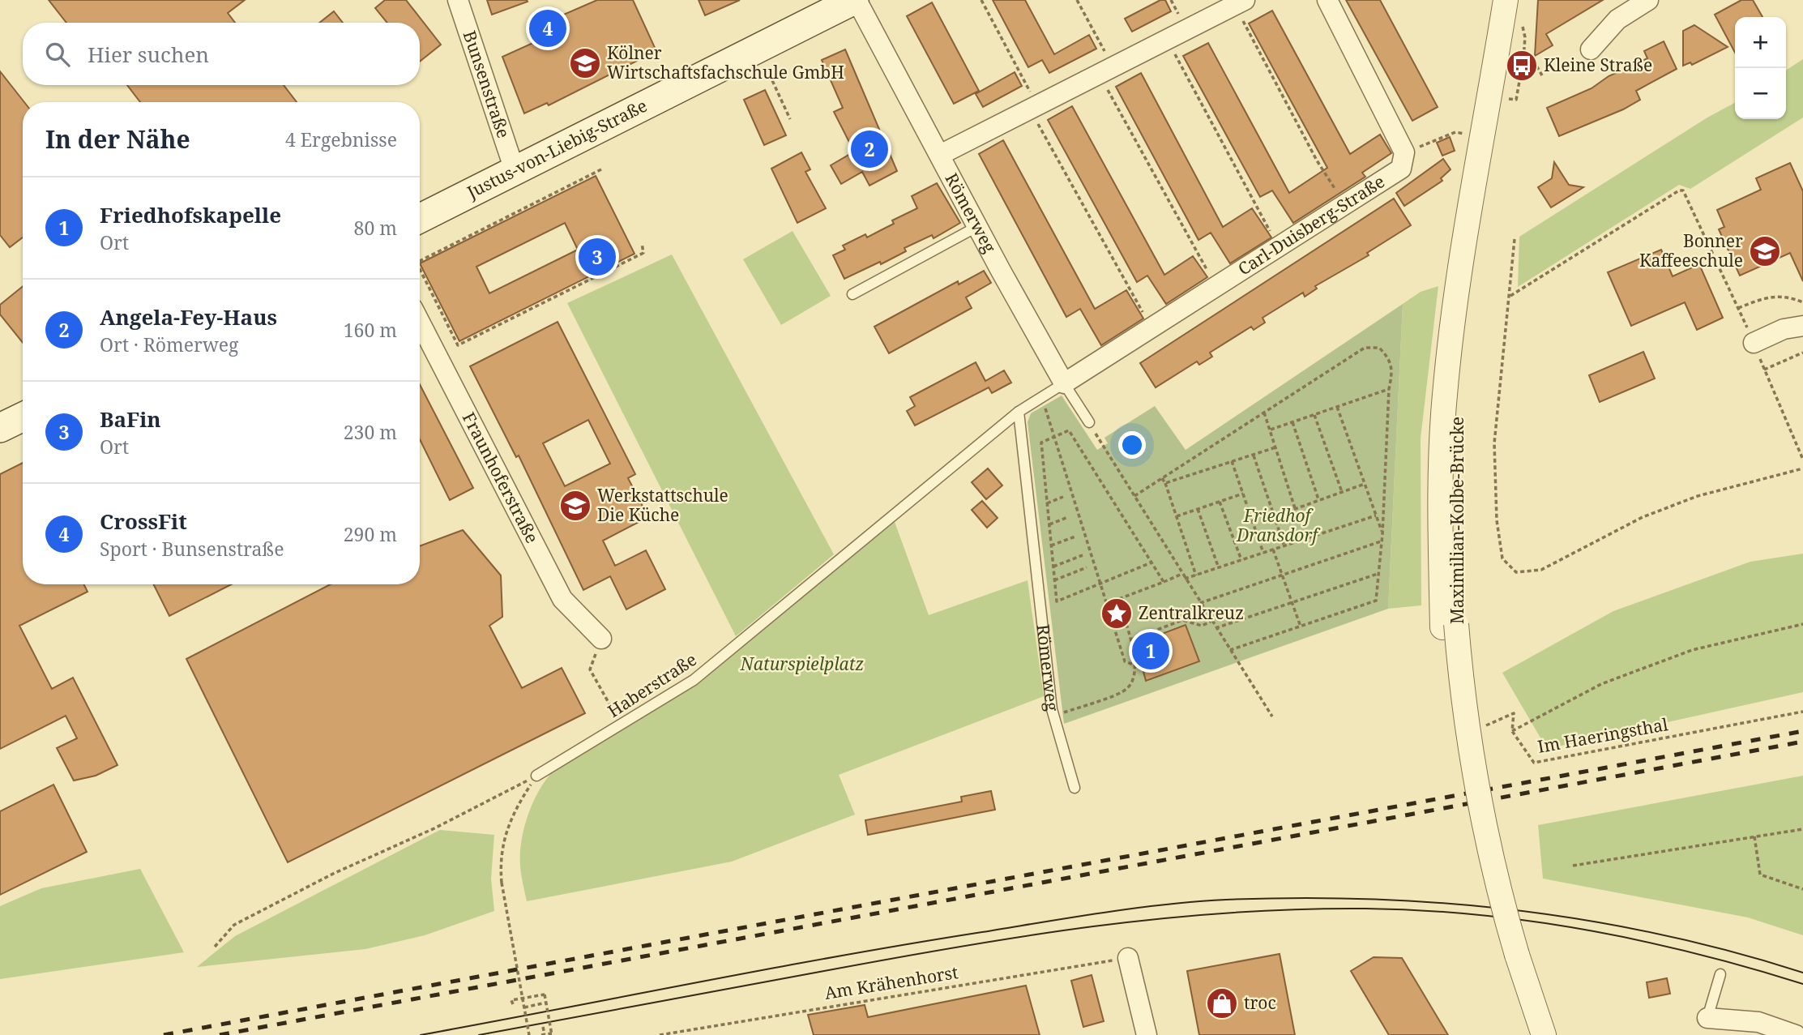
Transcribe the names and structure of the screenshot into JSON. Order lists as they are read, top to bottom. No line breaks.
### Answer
{"streets":{"main road":["Justus-von-Liebig-Straße"],"street":["Bunsenstraße","Römerweg","Carl-Duisberg-Straße","Fraunhoferstraße","Maximilian-Kolbe-Brücke"],"lane":["Haberstraße"],"path":["Im Haeringsthal","Am Krähenhorst"]},"crossings":[["Bunsenstraße","Justus-von-Liebig-Straße"],["Justus-von-Liebig-Straße","Römerweg"],["Römerweg","Carl-Duisberg-Straße"],["Römerweg","Haberstraße"],["Carl-Duisberg-Straße","Haberstraße"]],"parks":["Friedhof Dransdorf","Naturspielplatz"],"places":{"school or university":["Kölner Wirtschaftsfachschule GmbH","Bonner Kaffeeschule","Werkstattschule Die Küche"],"bus stop":["Kleine Straße"],"place":["Zentralkreuz"],"shop":["troc"]},"page":{"pins":["4","2","3","1"],"map_buttons":["+","−"],"search":"Hier suchen","heading":["In der Nähe","4 Ergebnisse"],"list":[{"mark":"1","name":"Friedhofskapelle","note":"Ort","value":"80 m"},{"mark":"2","name":"Angela-Fey-Haus","note":"Ort · Römerweg","value":"160 m"},{"mark":"3","name":"BaFin","note":"Ort","value":"230 m"},{"mark":"4","name":"CrossFit","note":"Sport · Bunsenstraße","value":"290 m"}]}}
